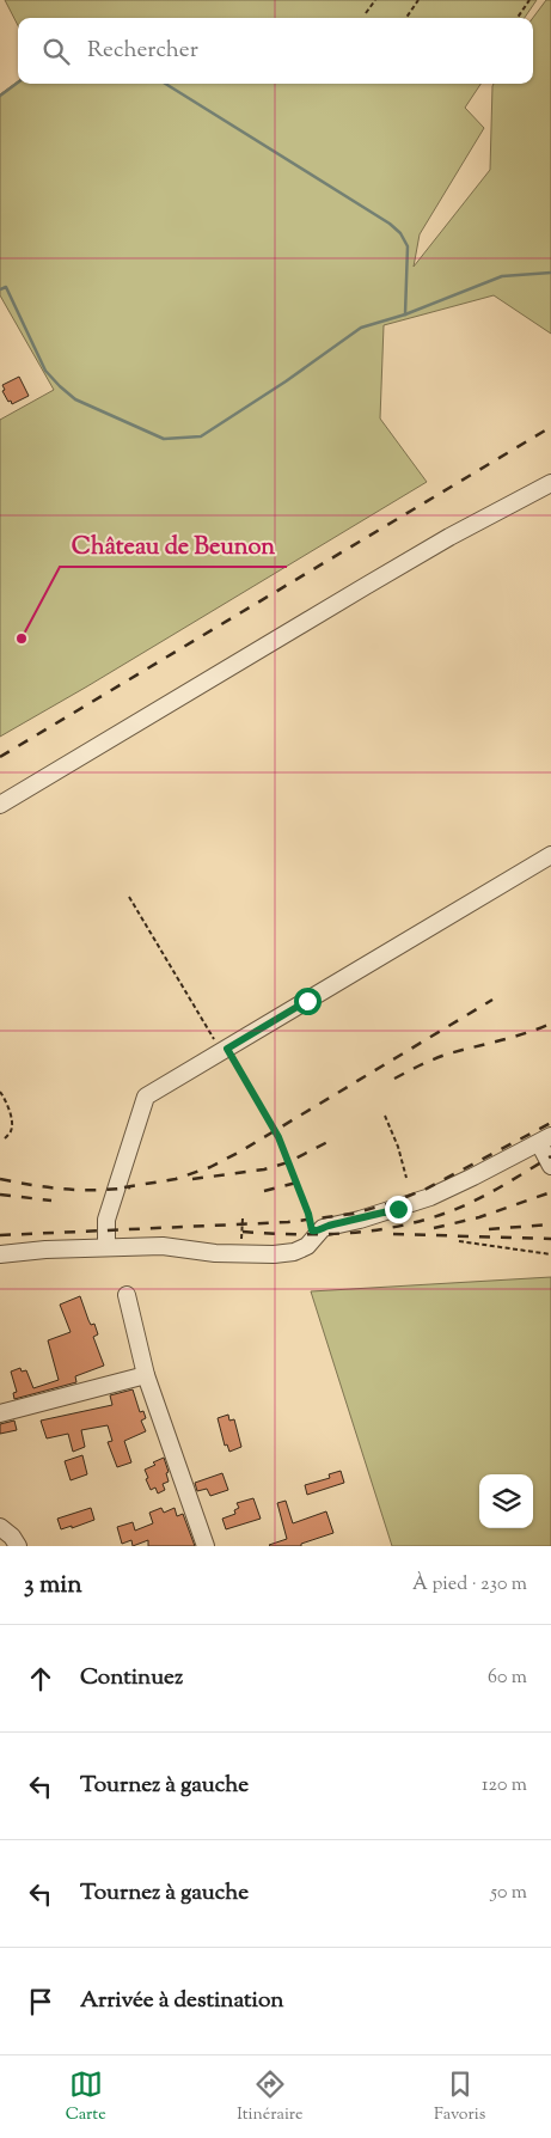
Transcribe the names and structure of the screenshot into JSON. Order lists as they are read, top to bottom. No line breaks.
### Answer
{"places":["Château de Beunon"],"page":{"search":"Rechercher","heading":["3 min","À pied · 230 m"],"list":[["Continuez","60 m"],["Tournez à gauche","120 m"],["Tournez à gauche","50 m"],"Arrivée à destination"],"nav":["Carte","Itinéraire","Favoris"]}}
